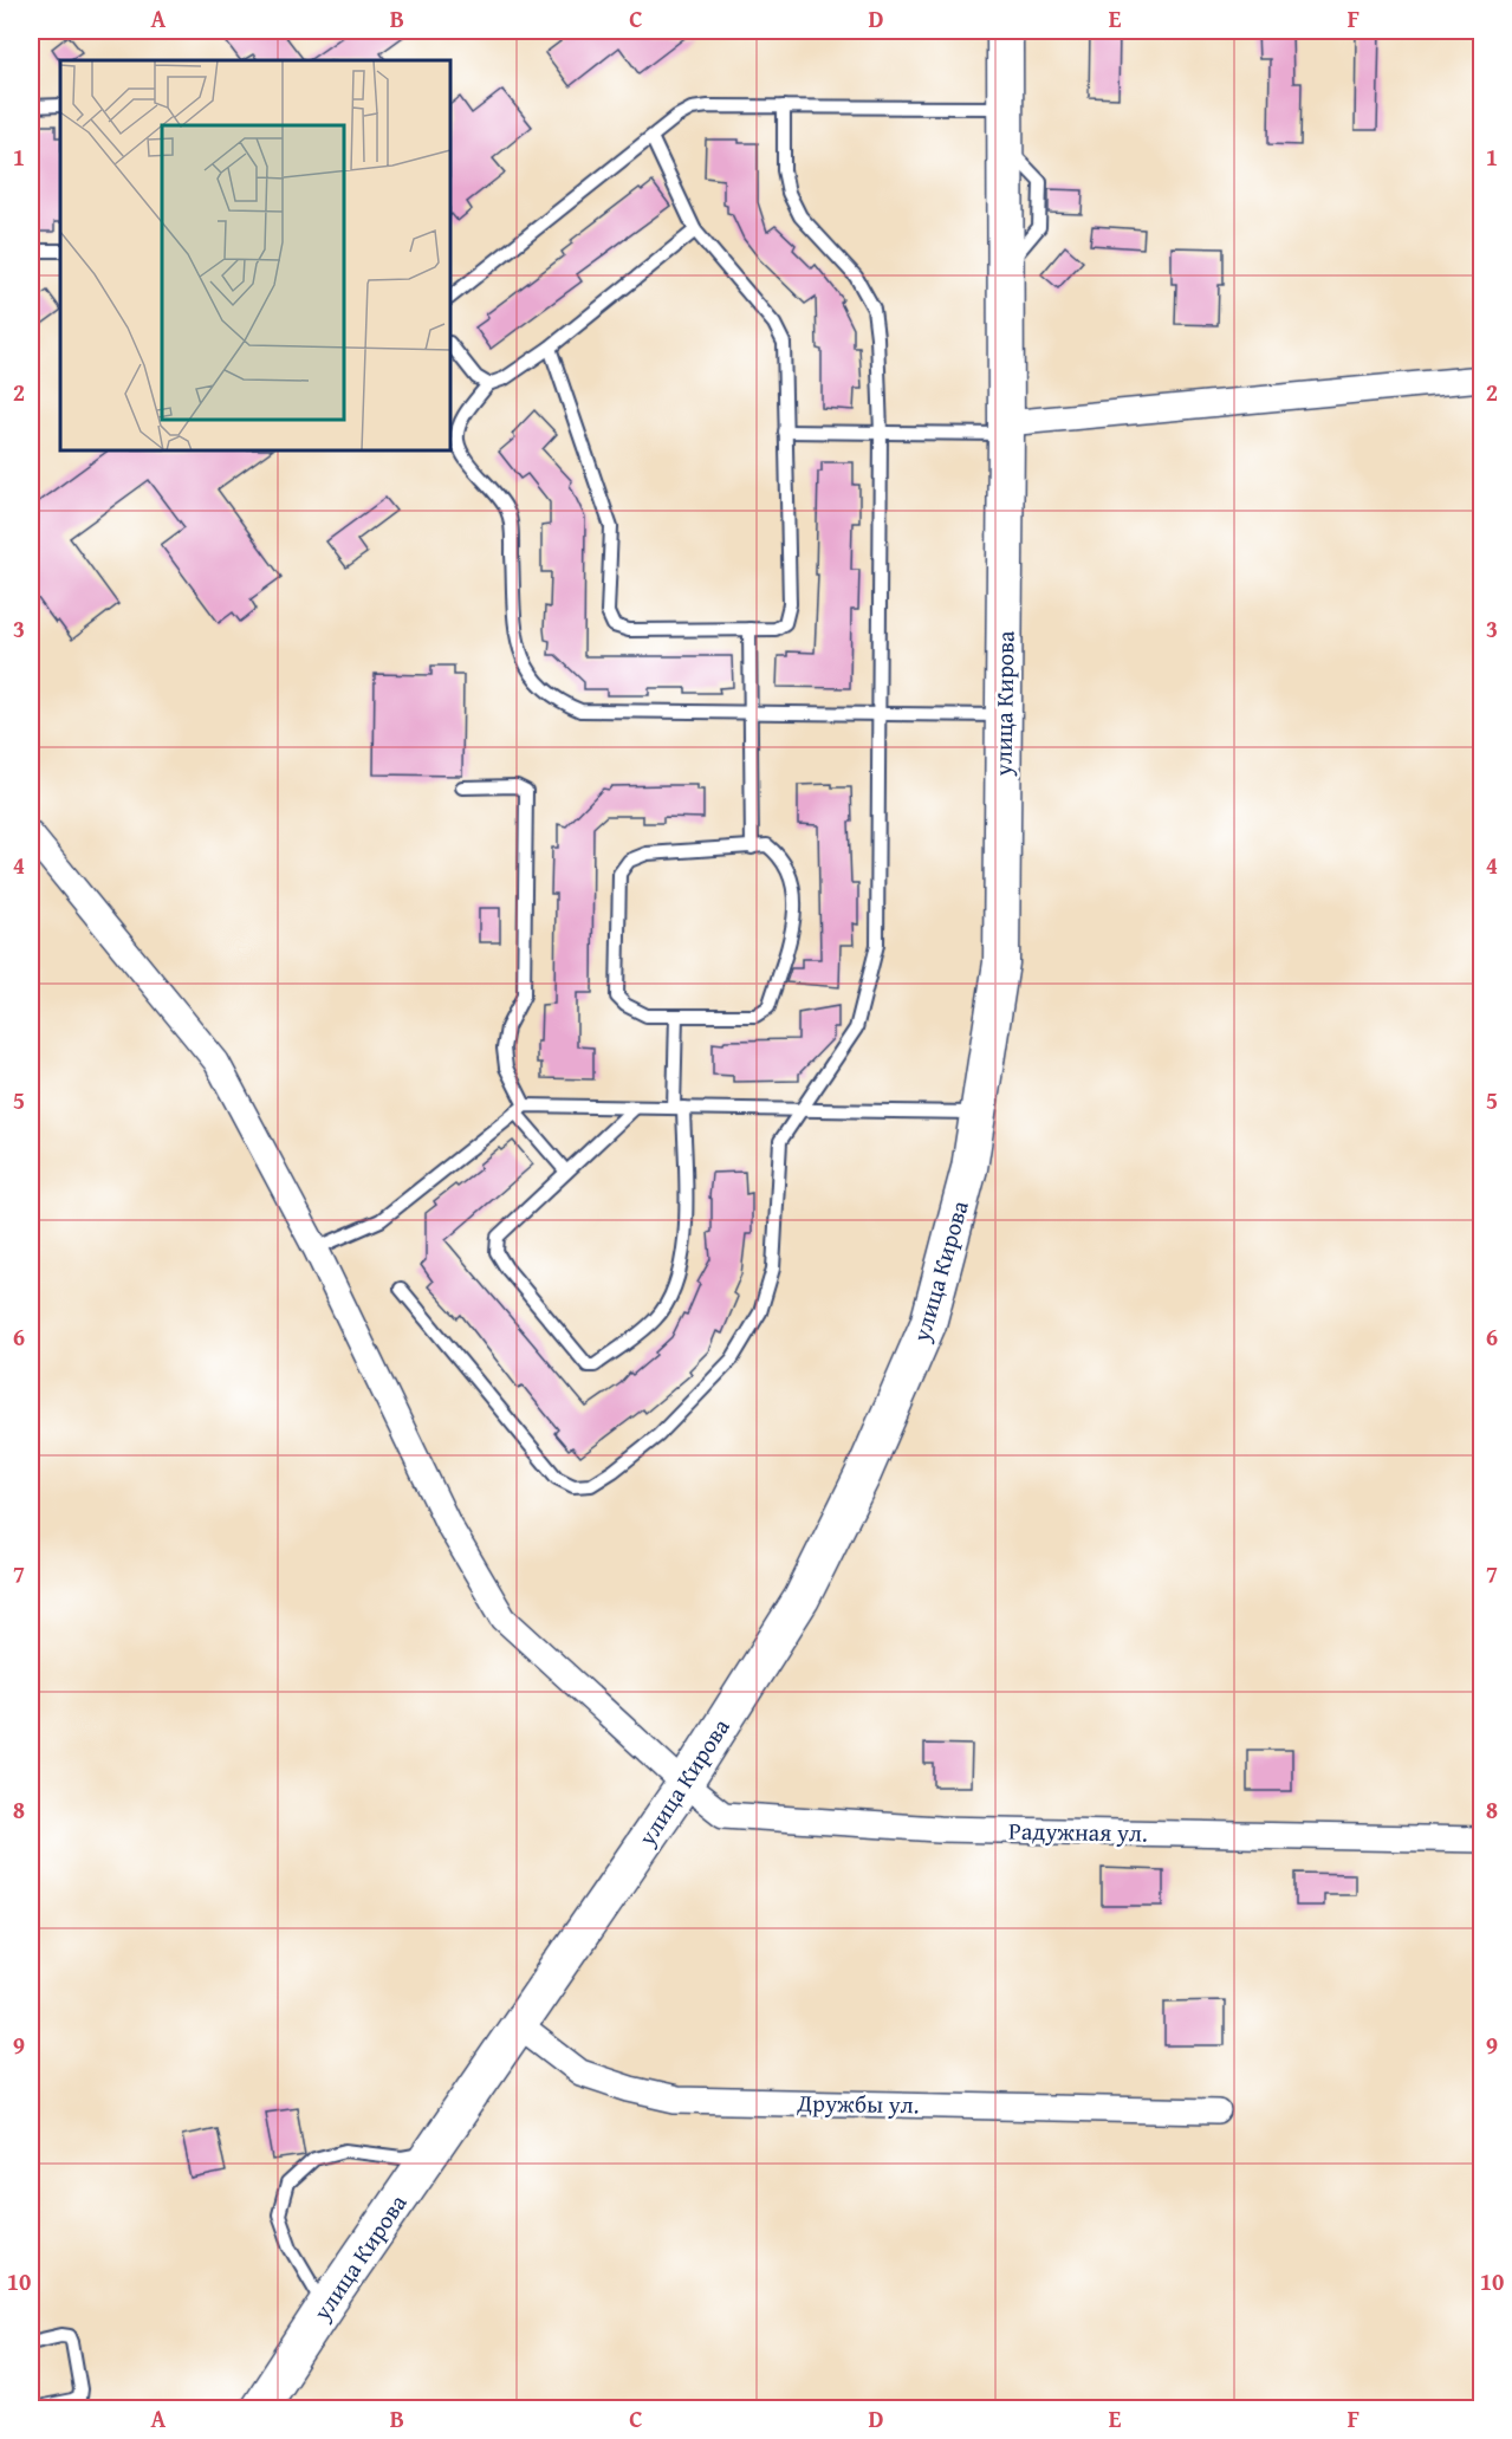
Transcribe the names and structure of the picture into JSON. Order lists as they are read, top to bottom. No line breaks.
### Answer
{"streets":{"main road":["улица Кирова"],"street":["Радужная ул.","Дружбы ул."]},"crossings":[["улица Кирова","Радужная ул."],["улица Кирова","Дружбы ул."]],"grid":{"columns":["A","B","C","D","E","F"],"rows":["1","2","3","4","5","6","7","8","9","10"]}}
